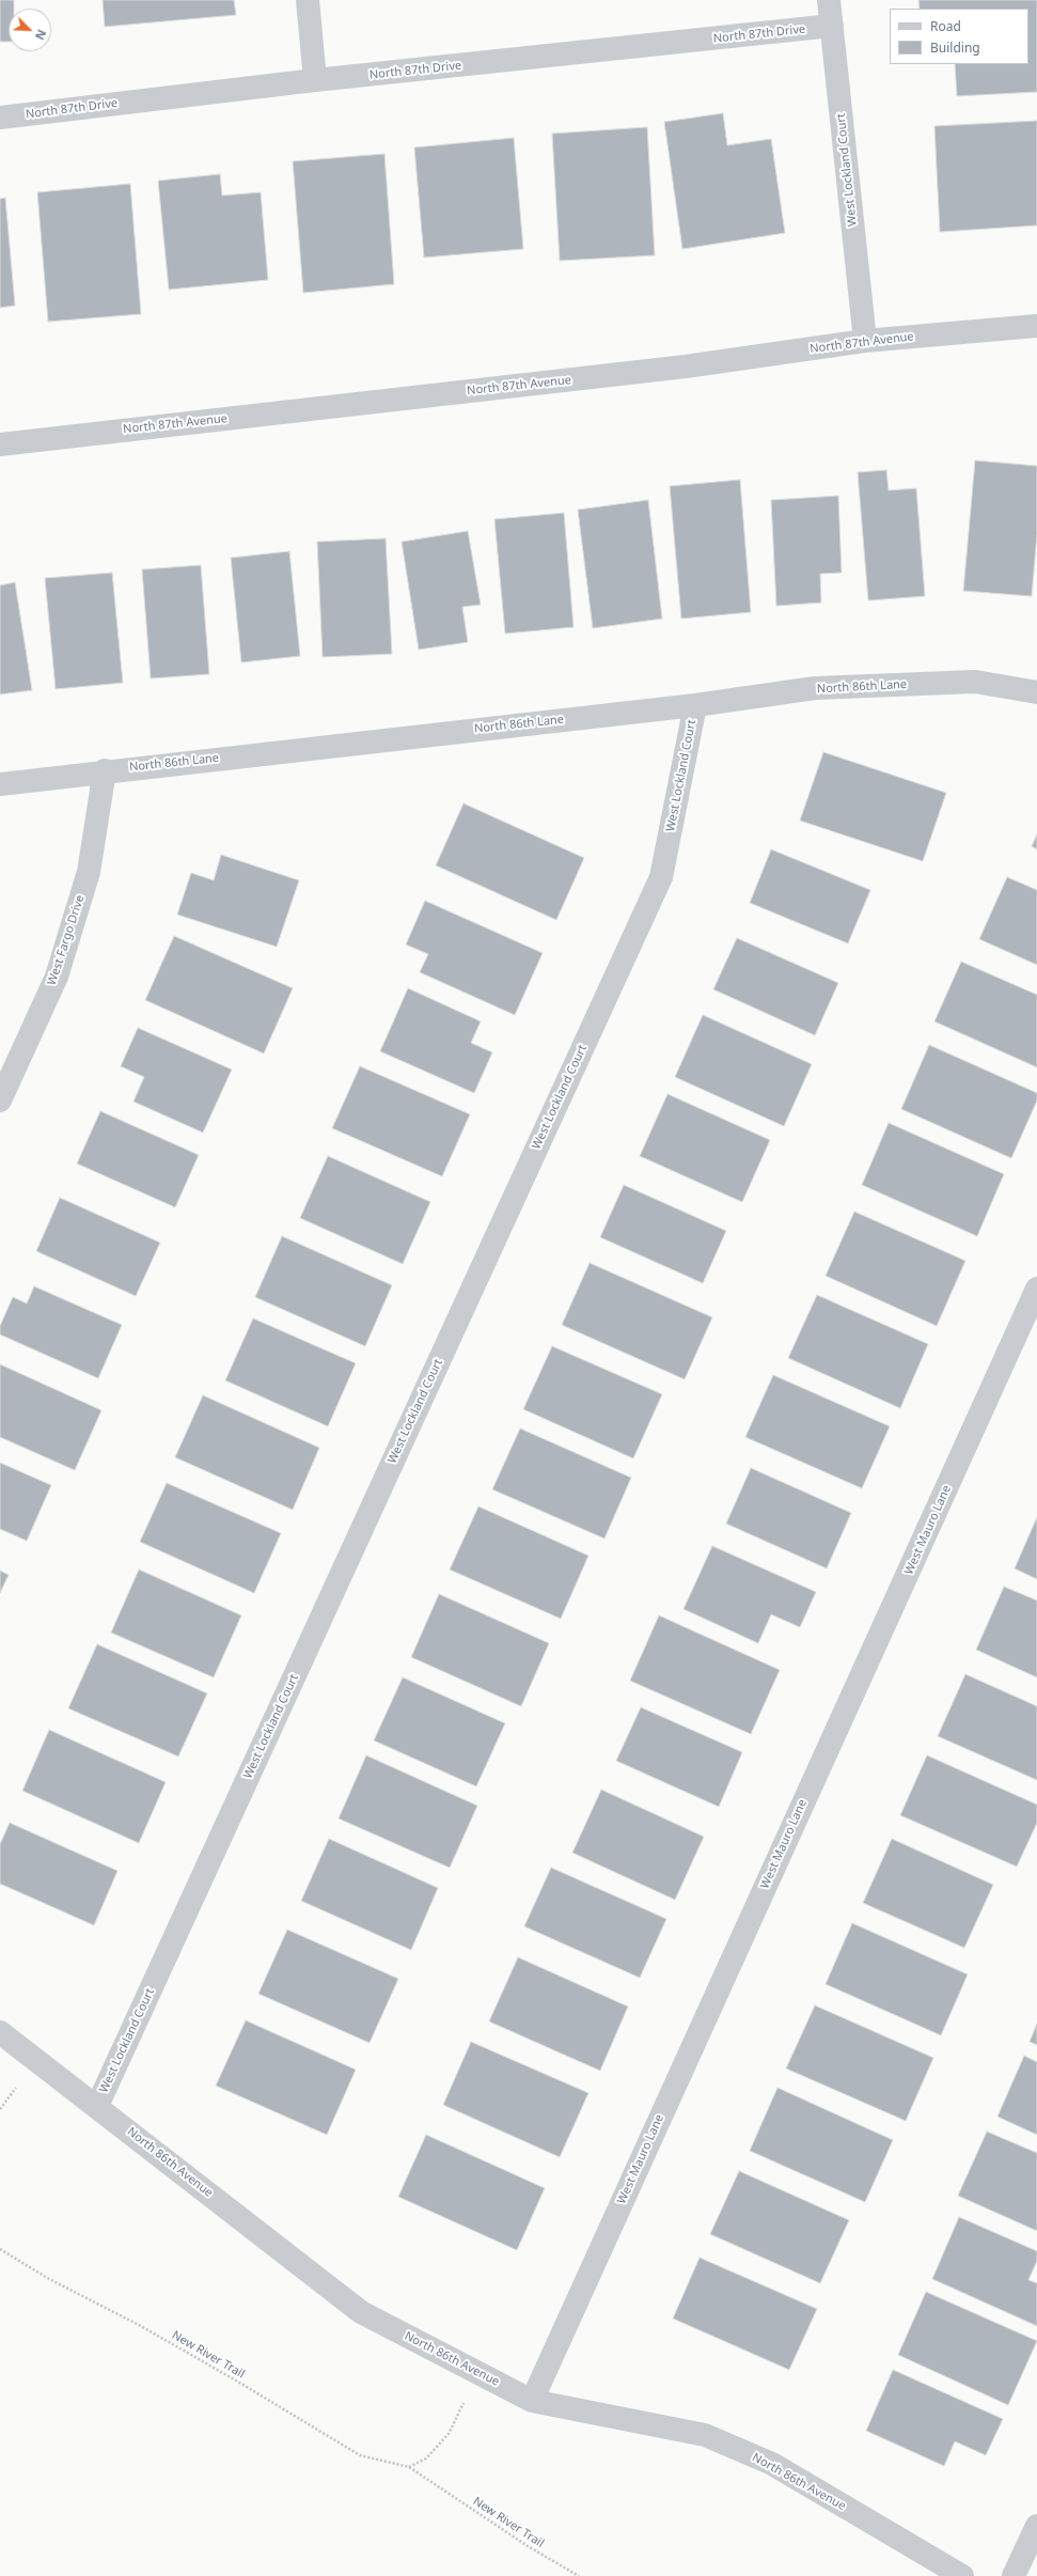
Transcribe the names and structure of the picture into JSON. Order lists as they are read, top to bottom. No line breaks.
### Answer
{"streets":{"street":["North 87th Drive","West Lockland Court","North 87th Avenue","North 86th Lane","West Fargo Drive","West Mauro Lane","North 86th Avenue"],"path":["New River Trail"]},"crossings":[["North 87th Drive","West Lockland Court"],["West Lockland Court","North 87th Avenue"],["West Lockland Court","North 86th Lane"],["West Lockland Court","North 86th Avenue"],["North 86th Lane","West Fargo Drive"],["West Mauro Lane","North 86th Avenue"]],"legend":["Road","Building"],"north":"bottom right"}
